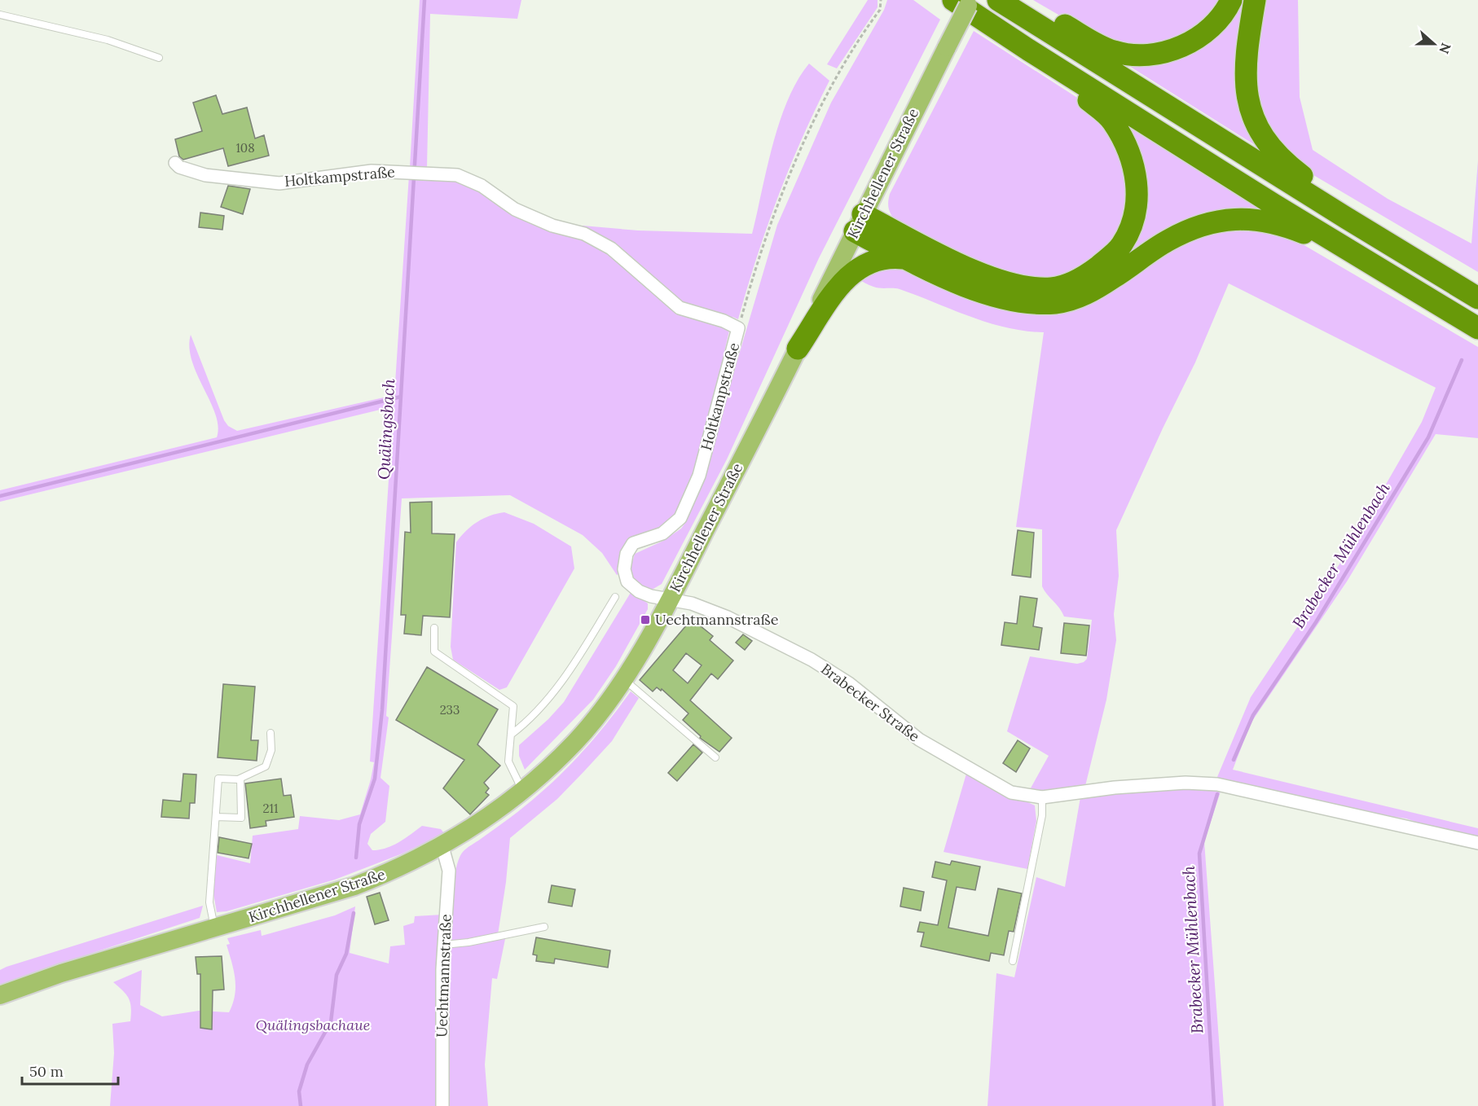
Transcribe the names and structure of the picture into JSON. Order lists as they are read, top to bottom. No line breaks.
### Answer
{"streets":{"main road":["Kirchhellener Straße"],"street":["Holtkampstraße","Brabecker Straße","Uechtmannstraße"]},"crossings":[["Kirchhellener Straße","Holtkampstraße"],["Kirchhellener Straße","Brabecker Straße"],["Kirchhellener Straße","Uechtmannstraße"],["Holtkampstraße","Brabecker Straße"]],"water":["Quälingsbach","Brabecker Mühlenbach"],"parks":["Quälingsbachaue"],"places":{"transit":["Uechtmannstraße"]},"house_numbers":["108","233","211"],"scale_bar":"50 m","north":"right"}
